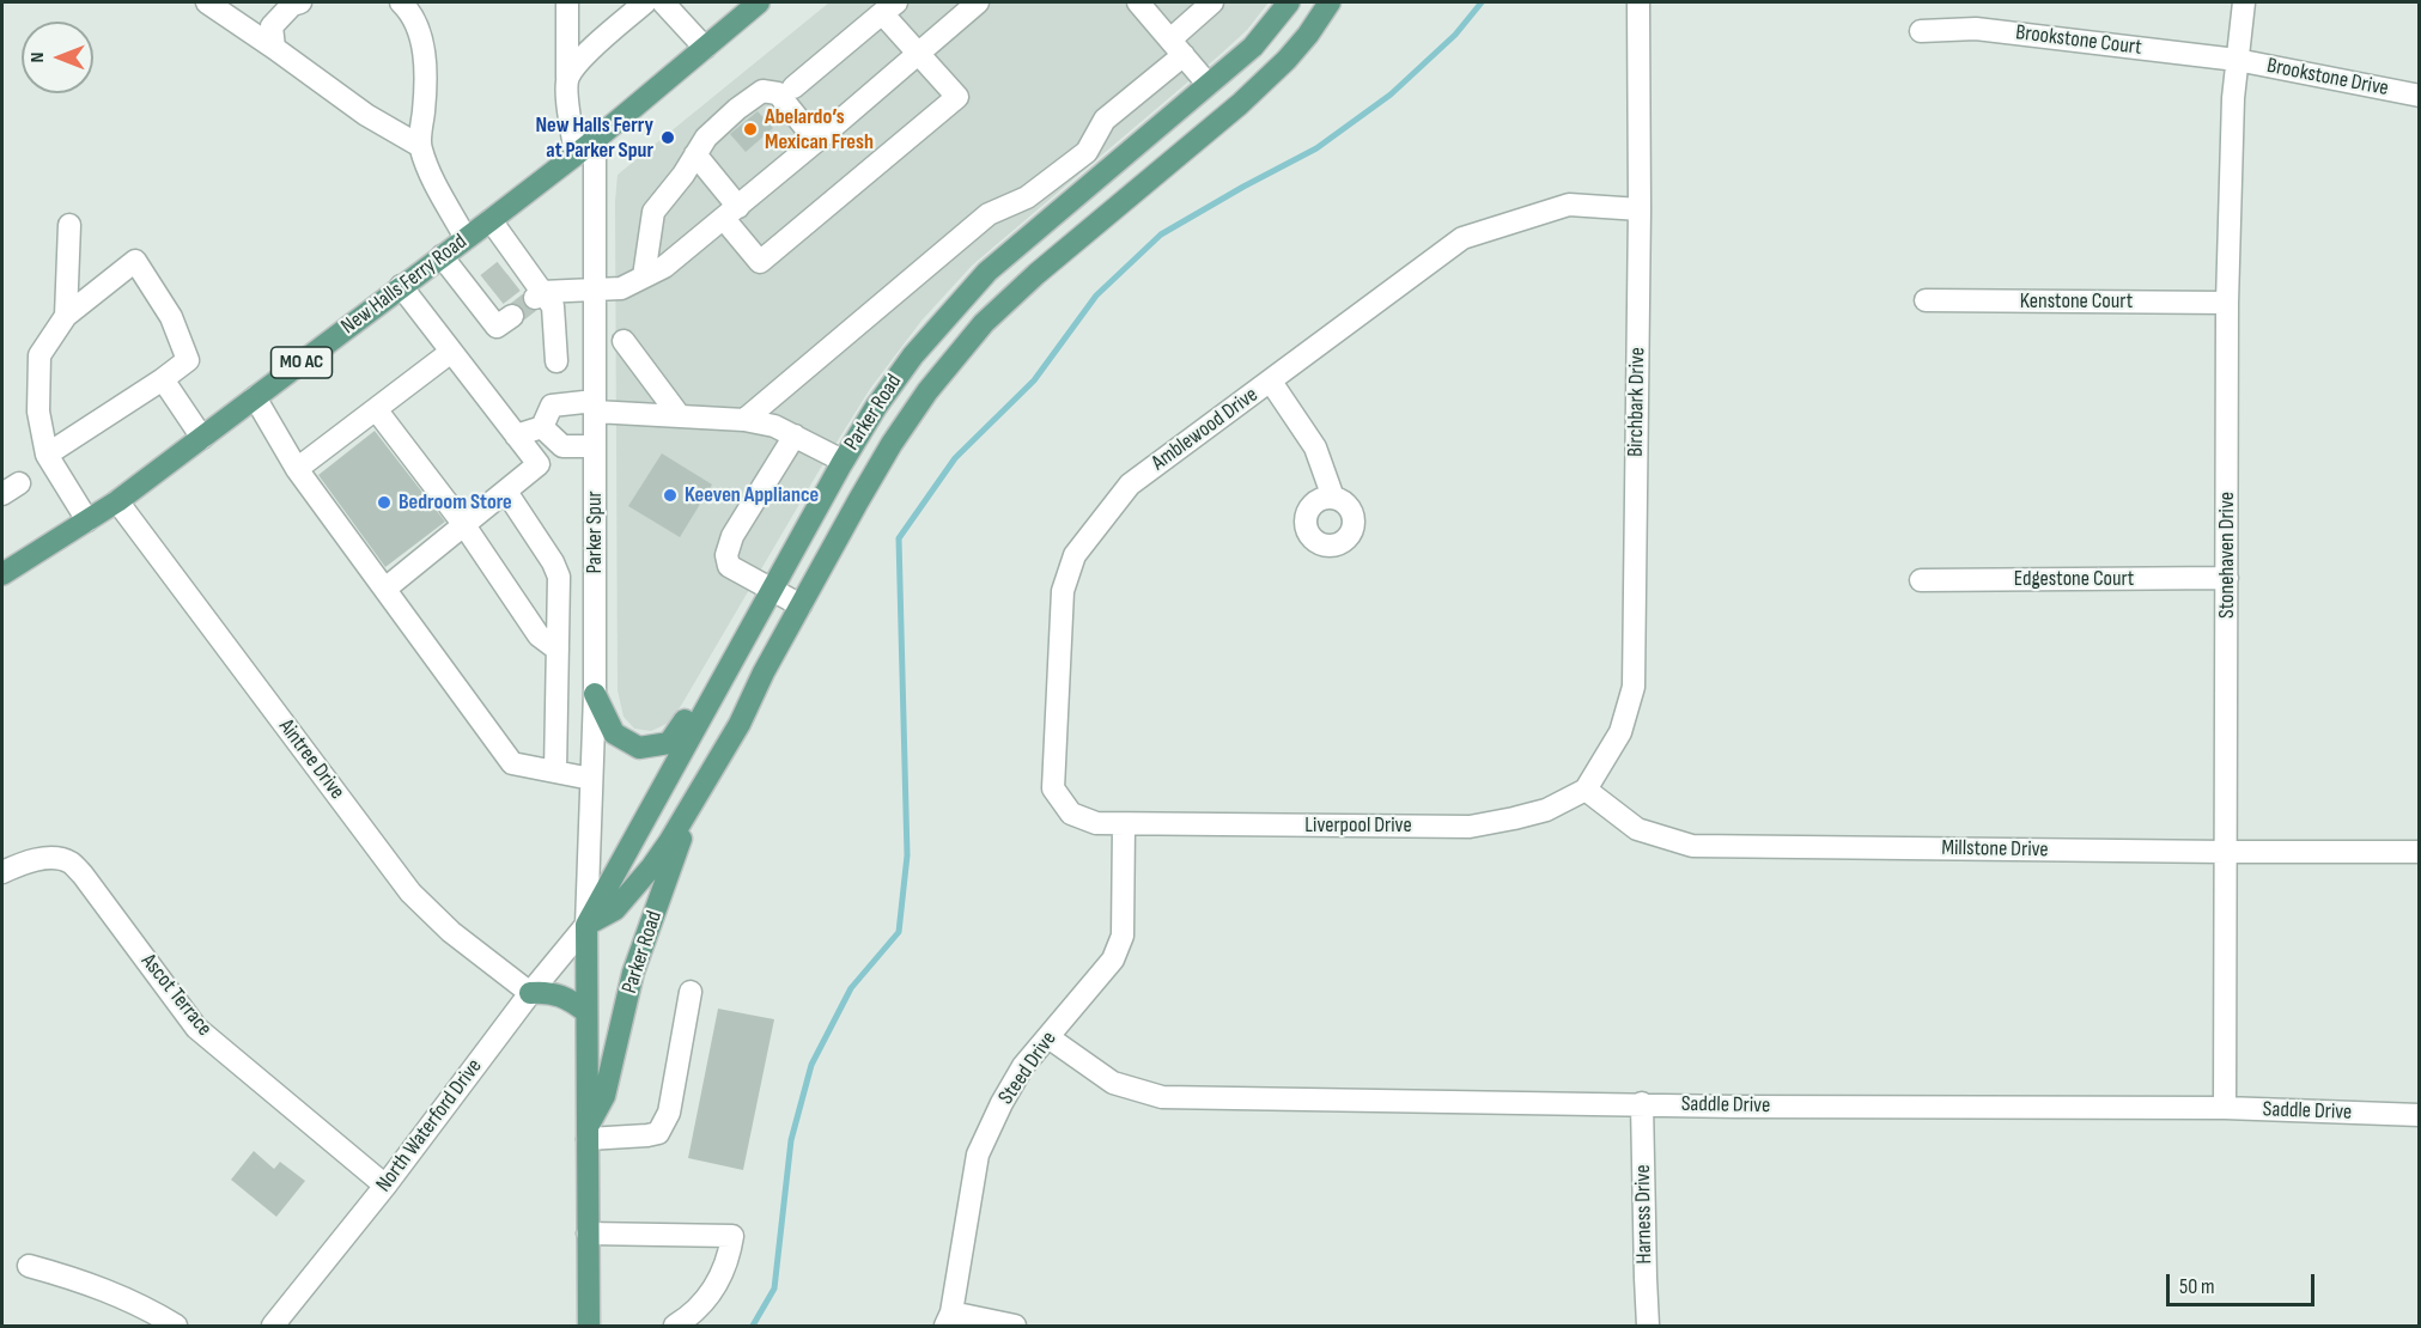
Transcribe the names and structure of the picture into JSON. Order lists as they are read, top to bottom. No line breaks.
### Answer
{"streets":{"main road":["New Halls Ferry Road","MO AC","Parker Road"],"street":["Brookstone Court","Brookstone Drive","Kenstone Court","Birchbark Drive","Amblewood Drive","Parker Spur","Stonehaven Drive","Edgestone Court","Aintree Drive","Liverpool Drive","Millstone Drive","Ascot Terrace","Steed Drive","Saddle Drive","North Waterford Drive","Harness Drive"]},"crossings":[["Brookstone Court","Brookstone Drive"],["Brookstone Court","Stonehaven Drive"],["Brookstone Drive","Stonehaven Drive"],["New Halls Ferry Road","Parker Spur"],["New Halls Ferry Road","Aintree Drive"],["Kenstone Court","Stonehaven Drive"],["Birchbark Drive","Amblewood Drive"],["Birchbark Drive","Liverpool Drive"],["Birchbark Drive","Millstone Drive"],["Parker Road","Parker Spur"],["Parker Road","North Waterford Drive"],["Amblewood Drive","Liverpool Drive"],["Amblewood Drive","Steed Drive"],["Parker Spur","North Waterford Drive"],["Stonehaven Drive","Edgestone Court"],["Stonehaven Drive","Millstone Drive"],["Stonehaven Drive","Saddle Drive"],["Aintree Drive","North Waterford Drive"],["Liverpool Drive","Millstone Drive"],["Liverpool Drive","Steed Drive"],["Ascot Terrace","North Waterford Drive"],["Steed Drive","Saddle Drive"],["Saddle Drive","Harness Drive"]],"places":["Abelardo’s Mexican Fresh","New Halls Ferry at Parker Spur","Keeven Appliance","Bedroom Store"],"scale_bar":"50 m","north":"left"}
